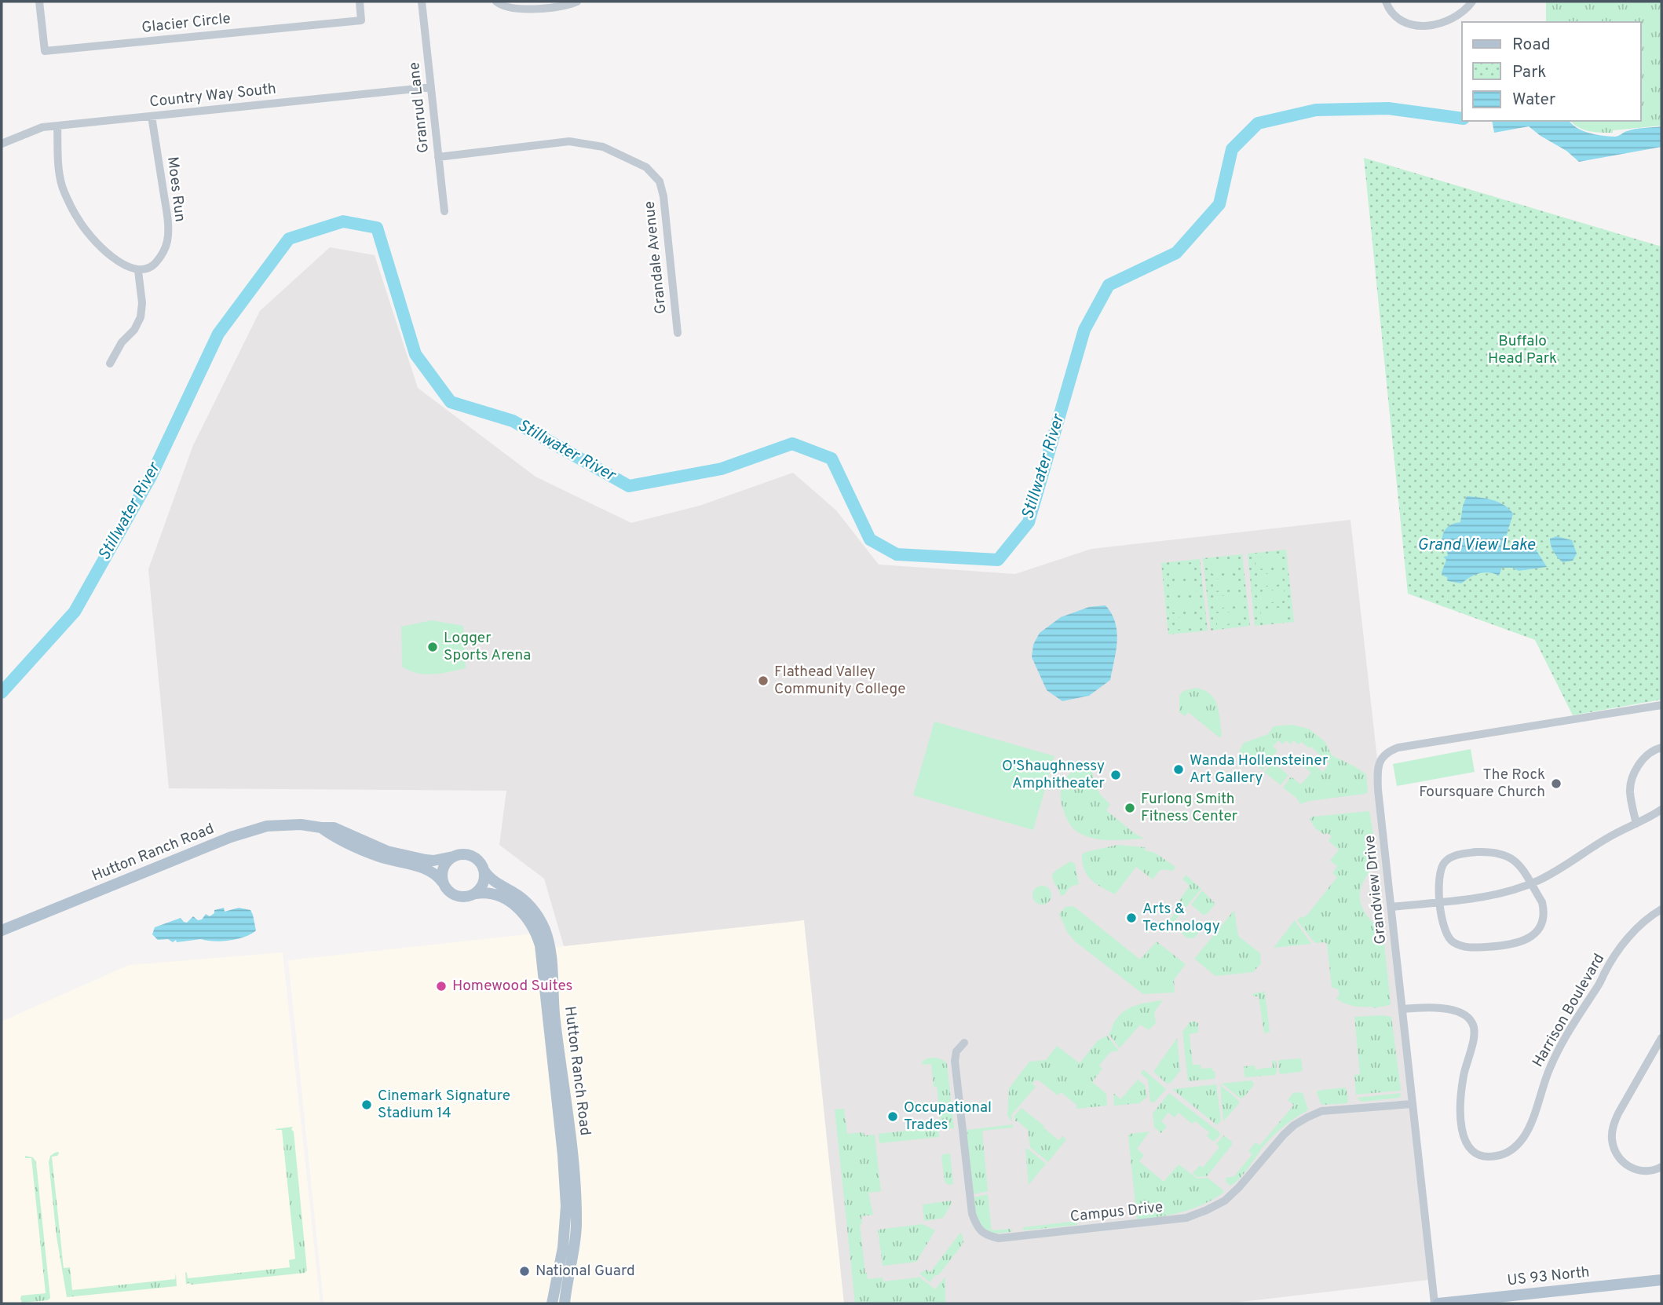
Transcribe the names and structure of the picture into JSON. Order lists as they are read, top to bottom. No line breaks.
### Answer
{"streets":{"main road":["Hutton Ranch Road","US 93 North"],"street":["Glacier Circle","Country Way South","Granrud Lane","Moes Run","Grandale Avenue","Grandview Drive","Harrison Boulevard","Campus Drive"]},"crossings":[["Country Way South","Granrud Lane"],["Country Way South","Moes Run"],["Granrud Lane","Grandale Avenue"],["Grandview Drive","Harrison Boulevard"],["Grandview Drive","Campus Drive"],["Grandview Drive","US 93 North"]],"water":["Stillwater River","Grand View Lake"],"parks":["Buffalo Head Park"],"places":["Logger Sports Arena","Flathead Valley Community College","Wanda Hollensteiner Art Gallery","O'Shaughnessy Amphitheater","The Rock Foursquare Church","Furlong Smith Fitness Center","Arts & Technology","Homewood Suites","Cinemark Signature Stadium 14","Occupational Trades","National Guard"],"legend":["Road","Park","Water"]}
